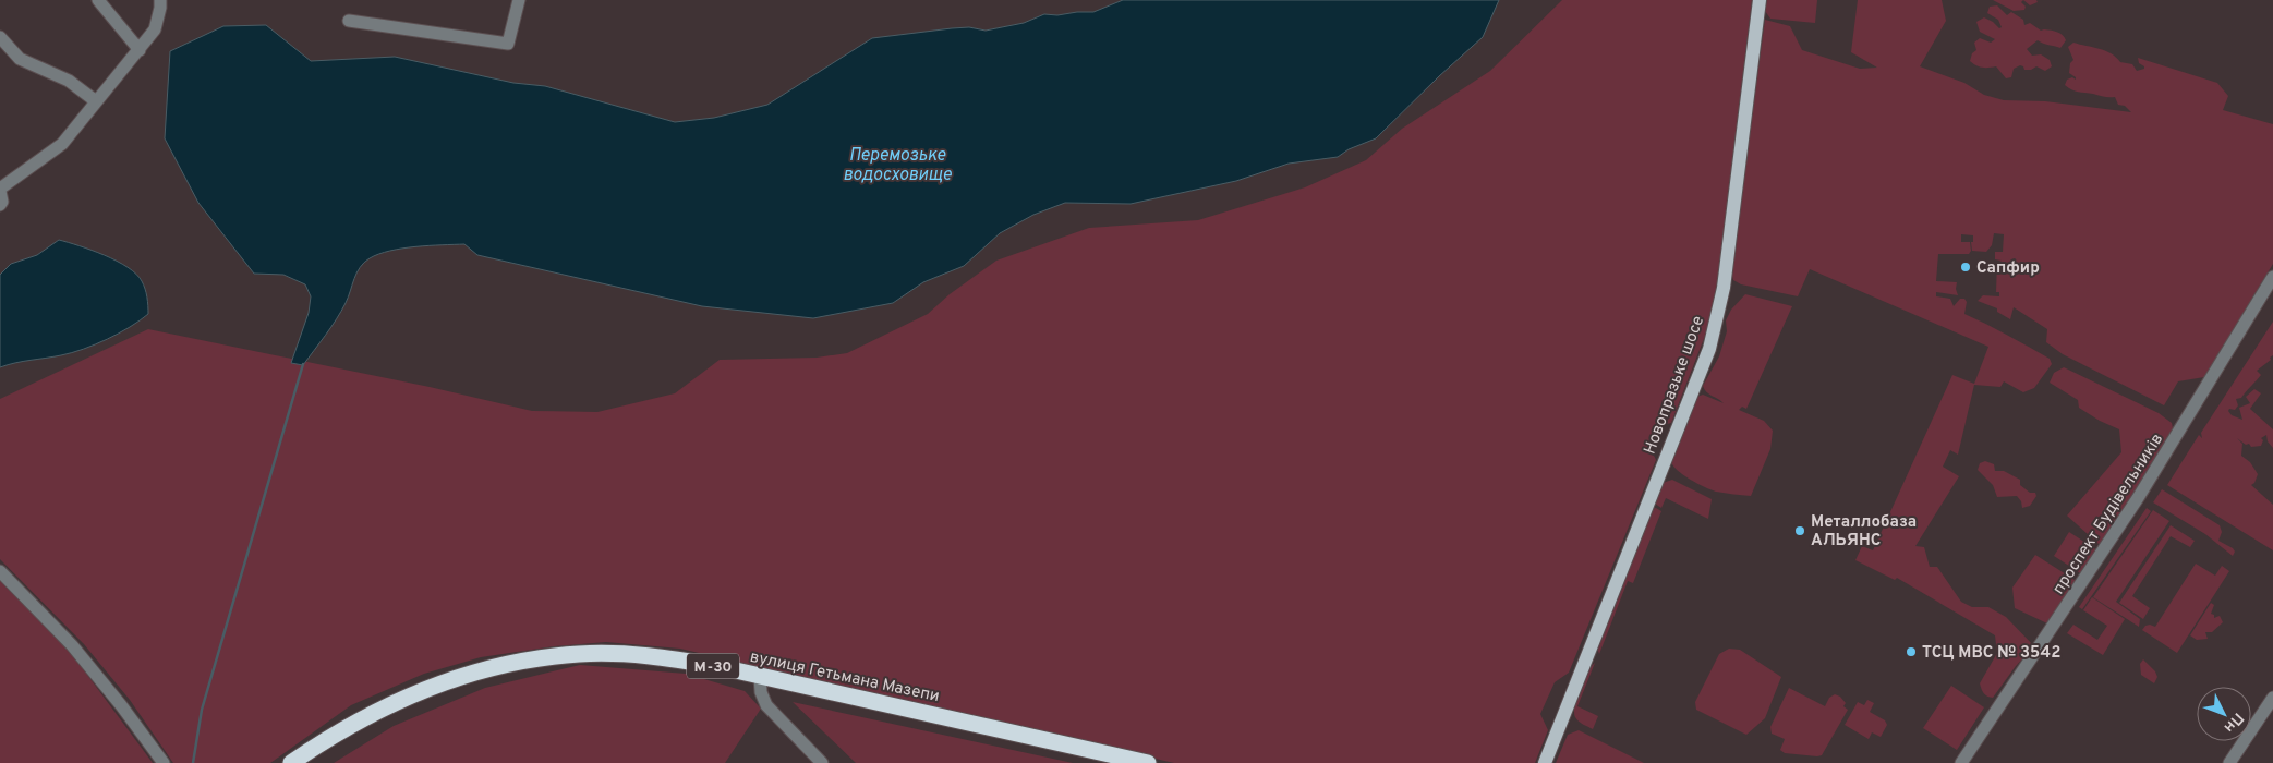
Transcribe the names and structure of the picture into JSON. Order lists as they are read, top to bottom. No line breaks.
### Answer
{"streets":{"highway":["М-30","вулиця Гетьмана Мазепи"],"main road":["Новопразьке шосе"],"street":["проспект Будівельників"]},"water":["Перемозьке водосховище"],"places":["Сапфир","Металлобаза АЛЬЯНС","ТСЦ МВС № 3542"],"north":"bottom right"}
